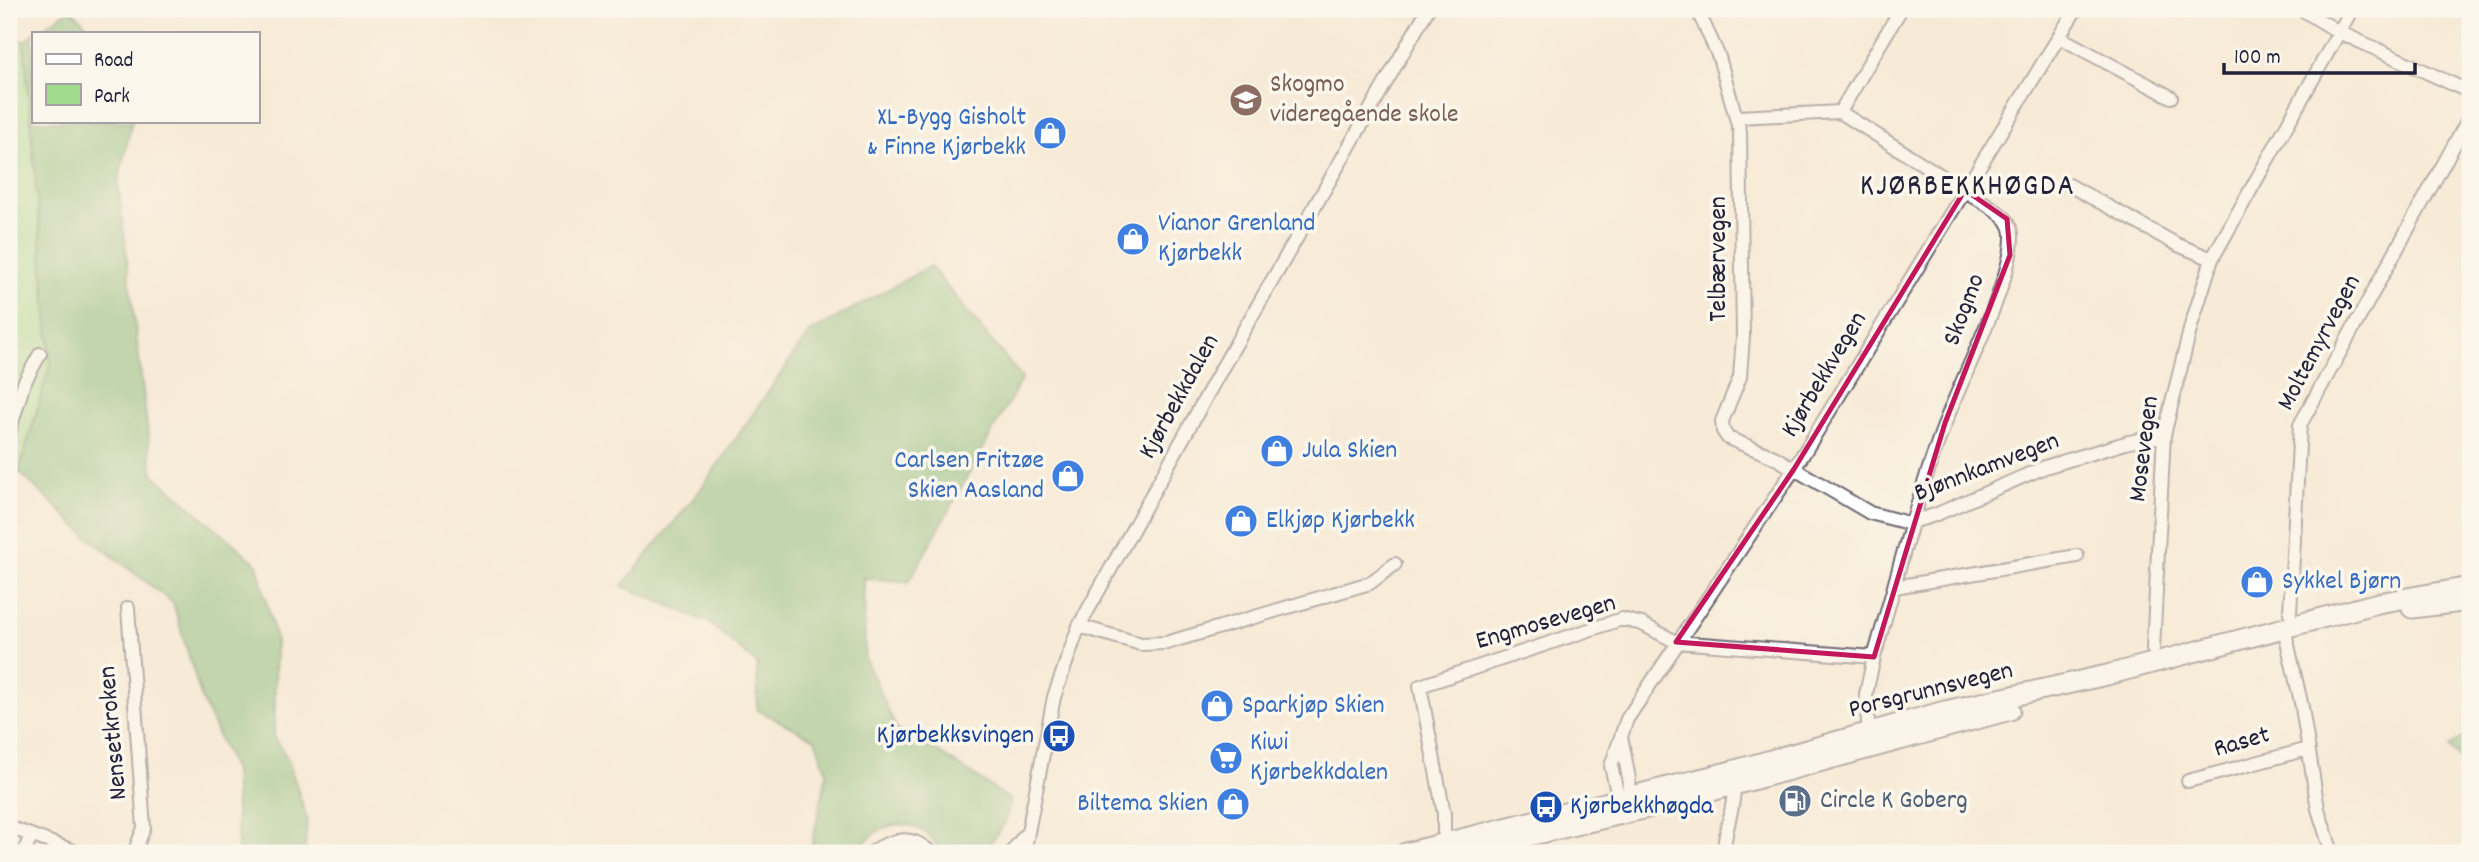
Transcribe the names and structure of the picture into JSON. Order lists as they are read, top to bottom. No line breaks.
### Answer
{"streets":{"highway":["Porsgrunnsvegen"],"street":["Telbærvegen","Skogmo","Moltemyrvegen","Kjørbekkvegen","Kjørbekkdalen","Mosevegen","Bjønnkamvegen","Engmosevegen","Nensetkroken","Raset"]},"crossings":[["Telbærvegen","Kjørbekkvegen"],["Telbærvegen","Bjønnkamvegen"],["Skogmo","Kjørbekkvegen"],["Skogmo","Bjønnkamvegen"],["Skogmo","Engmosevegen"],["Moltemyrvegen","Porsgrunnsvegen"],["Moltemyrvegen","Raset"],["Kjørbekkvegen","Bjønnkamvegen"],["Kjørbekkvegen","Engmosevegen"],["Kjørbekkvegen","Porsgrunnsvegen"],["Mosevegen","Bjønnkamvegen"],["Porsgrunnsvegen","Raset"]],"districts":["KJØRBEKKHØGDA"],"places":{"school or university":["Skogmo videregående skole"],"shop":["XL-Bygg Gisholt & Finne Kjørbekk","Vianor Grenland Kjørbekk","Jula Skien","Carlsen Fritzøe Skien Aasland","Elkjøp Kjørbekk","Sykkel Bjørn","Sparkjøp Skien","Biltema Skien"],"bus stop":["Kjørbekksvingen","Kjørbekkhøgda"],"supermarket":["Kiwi Kjørbekkdalen"],"fuel station":["Circle K Goberg"]},"legend":["Road","Park"],"scale_bar":"100 m"}
